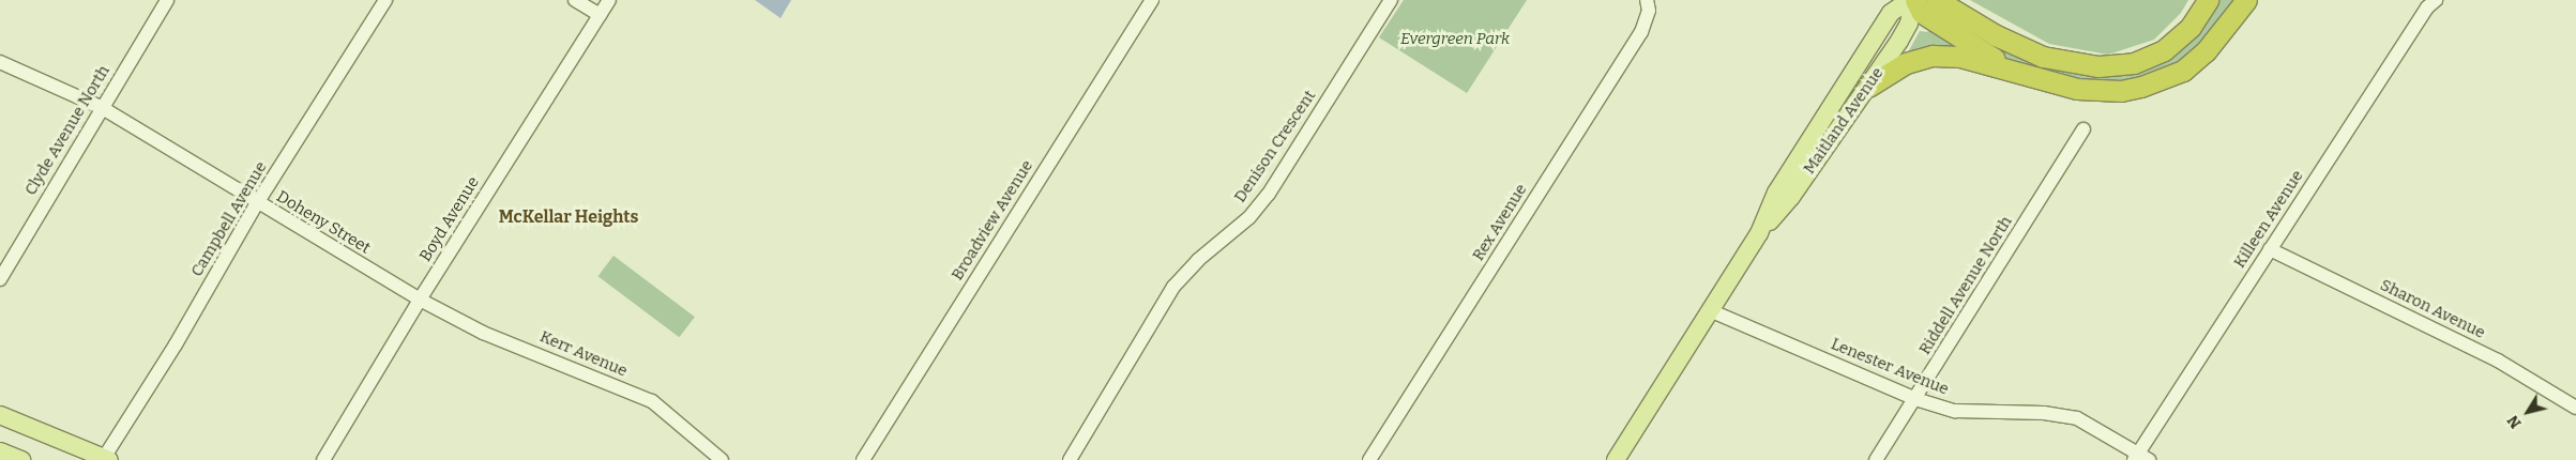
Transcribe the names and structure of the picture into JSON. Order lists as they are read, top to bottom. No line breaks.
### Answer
{"streets":{"main road":["Maitland Avenue"],"street":["Clyde Avenue North","Denison Crescent","Campbell Avenue","Boyd Avenue","Killeen Avenue","Broadview Avenue","Doheny Street","Rex Avenue","Riddell Avenue North","Sharon Avenue","Kerr Avenue","Lenester Avenue"]},"crossings":[["Maitland Avenue","Lenester Avenue"],["Clyde Avenue North","Doheny Street"],["Campbell Avenue","Doheny Street"],["Boyd Avenue","Doheny Street"],["Boyd Avenue","Kerr Avenue"],["Killeen Avenue","Sharon Avenue"],["Killeen Avenue","Lenester Avenue"],["Doheny Street","Kerr Avenue"],["Riddell Avenue North","Lenester Avenue"]],"districts":["McKellar Heights"],"parks":["Evergreen Park"],"north":"bottom left"}
